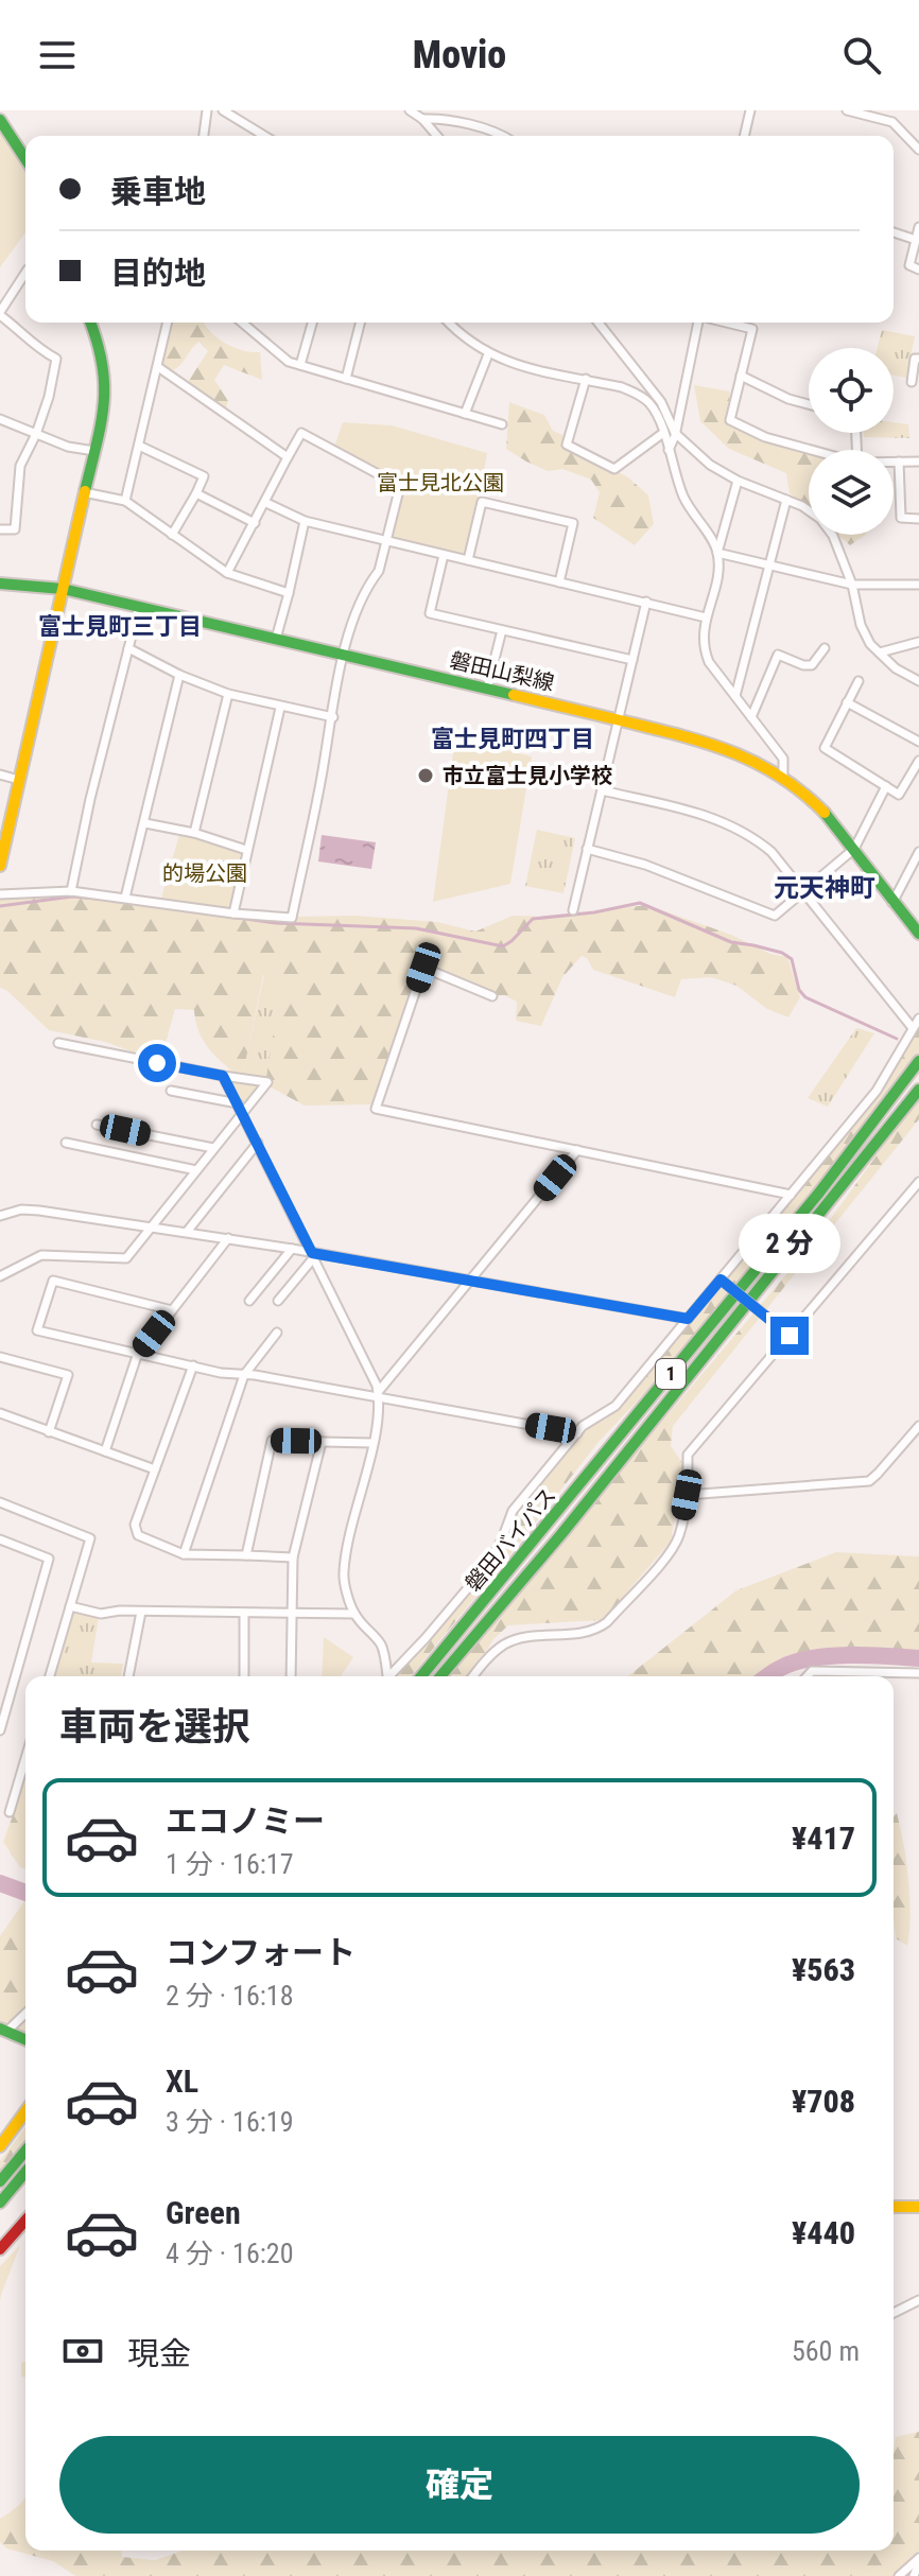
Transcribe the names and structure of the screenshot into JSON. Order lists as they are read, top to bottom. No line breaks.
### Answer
{"streets":{"main road":["磐田山梨線","1","磐田バイパス"]},"districts":["富士見町三丁目","富士見町四丁目","元天神町"],"parks":["富士見北公園","的場公園"],"places":["市立富士見小学校"],"page":{"header":"Movio","banner":["乗車地","目的地"],"bubble":"2 分","heading":"車両を選択","list":[{"name":"エコノミー","note":"1 分 · 16:17","value":"¥417"},{"name":"コンフォート","note":"2 分 · 16:18","value":"¥563"},{"name":"XL","note":"3 分 · 16:19","value":"¥708"},{"name":"Green","note":"4 分 · 16:20","value":"¥440"}],"pay":["現金","560 m"],"buttons":"確定"}}
